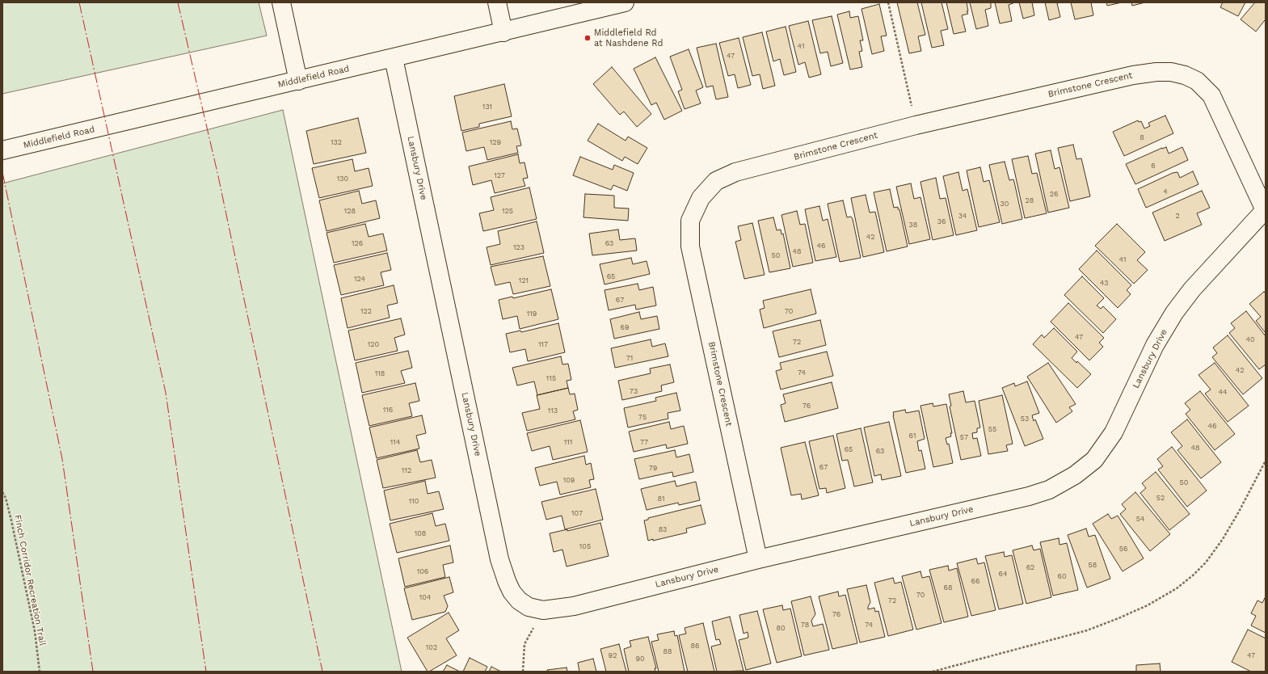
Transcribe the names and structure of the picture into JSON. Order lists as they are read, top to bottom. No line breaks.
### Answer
{"streets":{"street":["Middlefield Road","Brimstone Crescent","Lansbury Drive"],"path":["Finch Corridor Recreation Trail"]},"crossings":[["Middlefield Road","Lansbury Drive"],["Brimstone Crescent","Lansbury Drive"]],"places":["Middlefield Rd at Nashdene Rd"],"house_numbers":["41","47","131","8","132","129","6","127","130","4","26","28","30","128","125","34","2","36","38","42","126","63","46","123","48","50","41","65","124","121","43","67","122","70","119","69","47","40","72","120","117","71","42","74","118","115","73","44","76","116","113","75","53","46","55","61","57","114","111","77","48","65","63","67","79","112","109","50","52","81","110","107","54","83","108","105","56","58","62","106","64","60","66","68","70","104","72","76","78","74","80","86","102","88","92","47","90"]}
